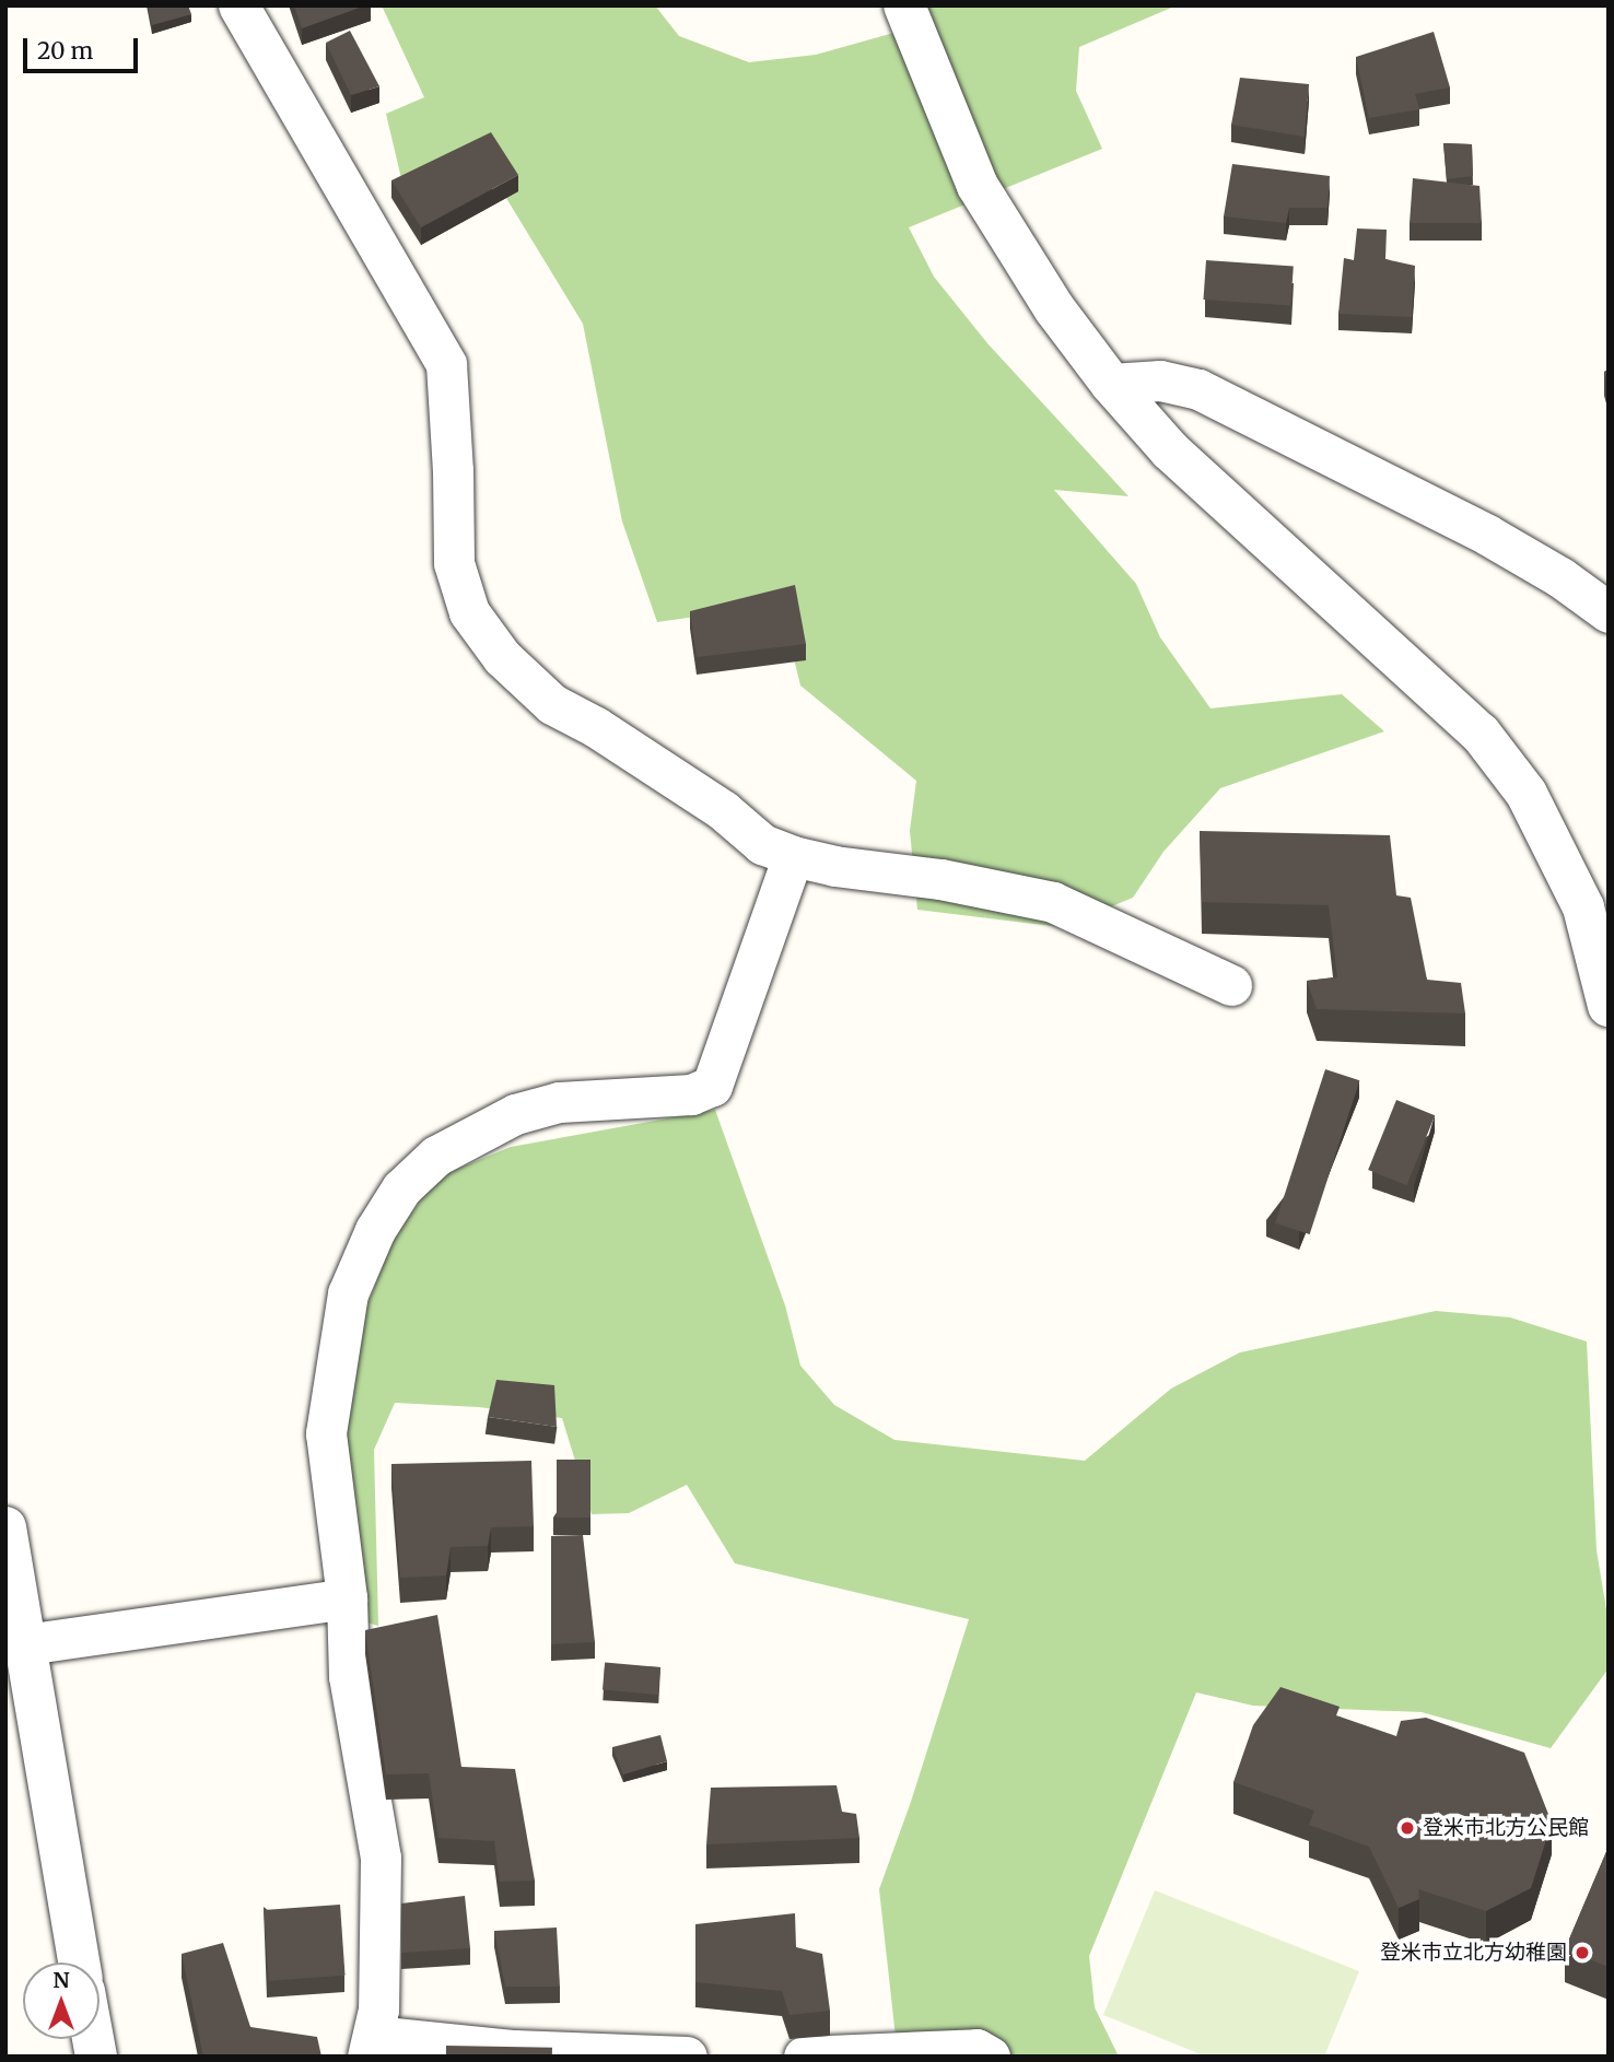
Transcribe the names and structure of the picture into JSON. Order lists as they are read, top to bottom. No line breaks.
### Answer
{"places":["登米市北方公民館","登米市立北方幼稚園"],"scale_bar":"20 m","north":"top"}
